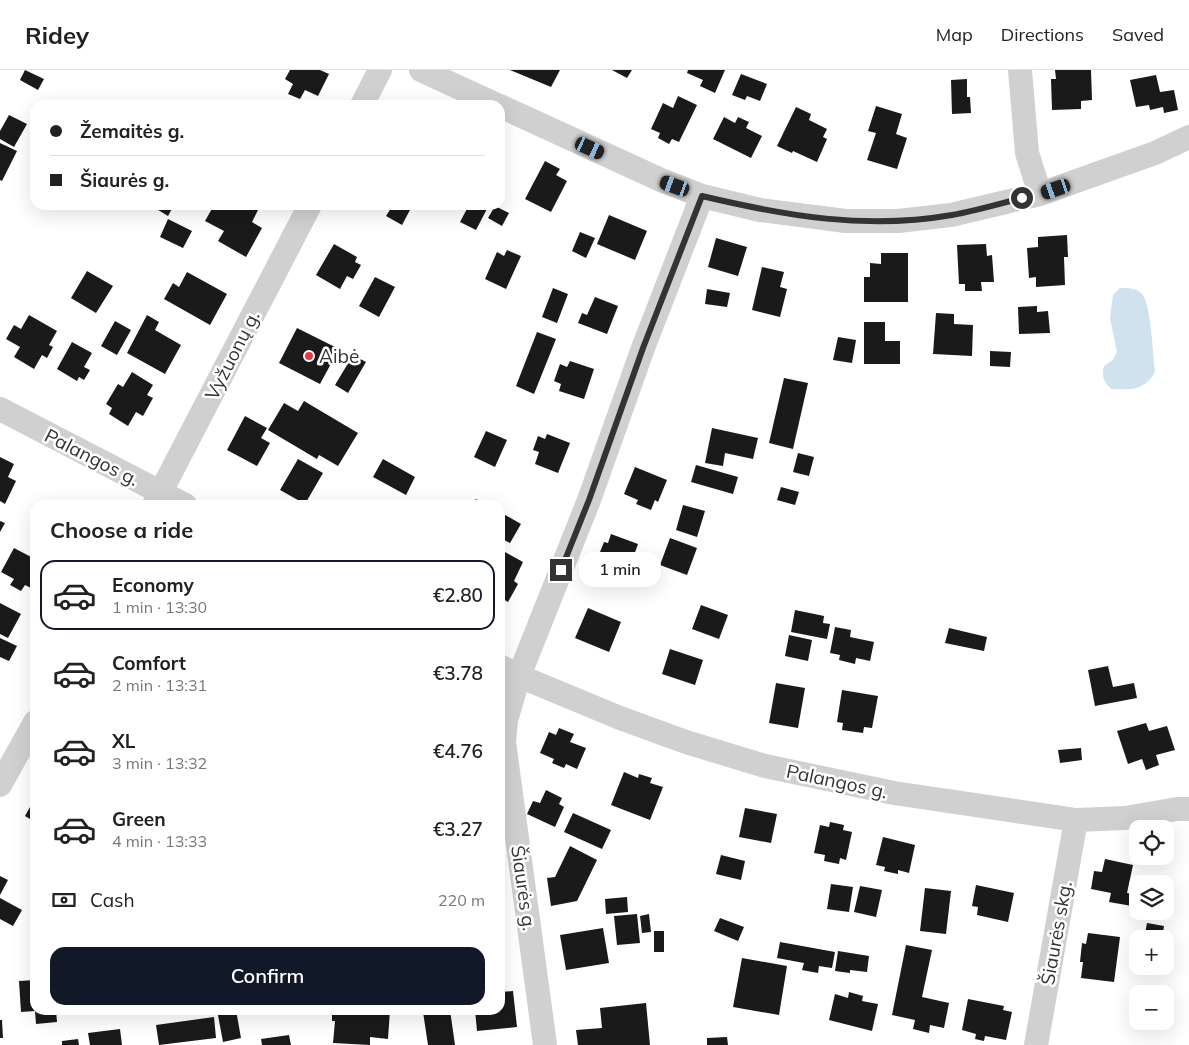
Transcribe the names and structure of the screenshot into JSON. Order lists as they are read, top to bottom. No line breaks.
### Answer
{"streets":{"street":["Vyžuonų g.","Palangos g.","Šiaurės g.","Šiaurės skg."]},"crossings":[["Vyžuonų g.","Palangos g."],["Palangos g.","Šiaurės g."],["Palangos g.","Šiaurės skg."]],"places":["Aibė"],"page":{"header":"Ridey","nav":["Map","Directions","Saved"],"banner":["Žemaitės g.","Šiaurės g."],"heading":"Choose a ride","bubble":"1 min","list":[{"name":"Economy","note":"1 min · 13:30","value":"€2.80"},{"name":"Comfort","note":"2 min · 13:31","value":"€3.78"},{"name":"XL","note":"3 min · 13:32","value":"€4.76"},{"name":"Green","note":"4 min · 13:33","value":"€3.27"}],"map_buttons":["+","−"],"pay":["Cash","220 m"],"buttons":"Confirm"}}
